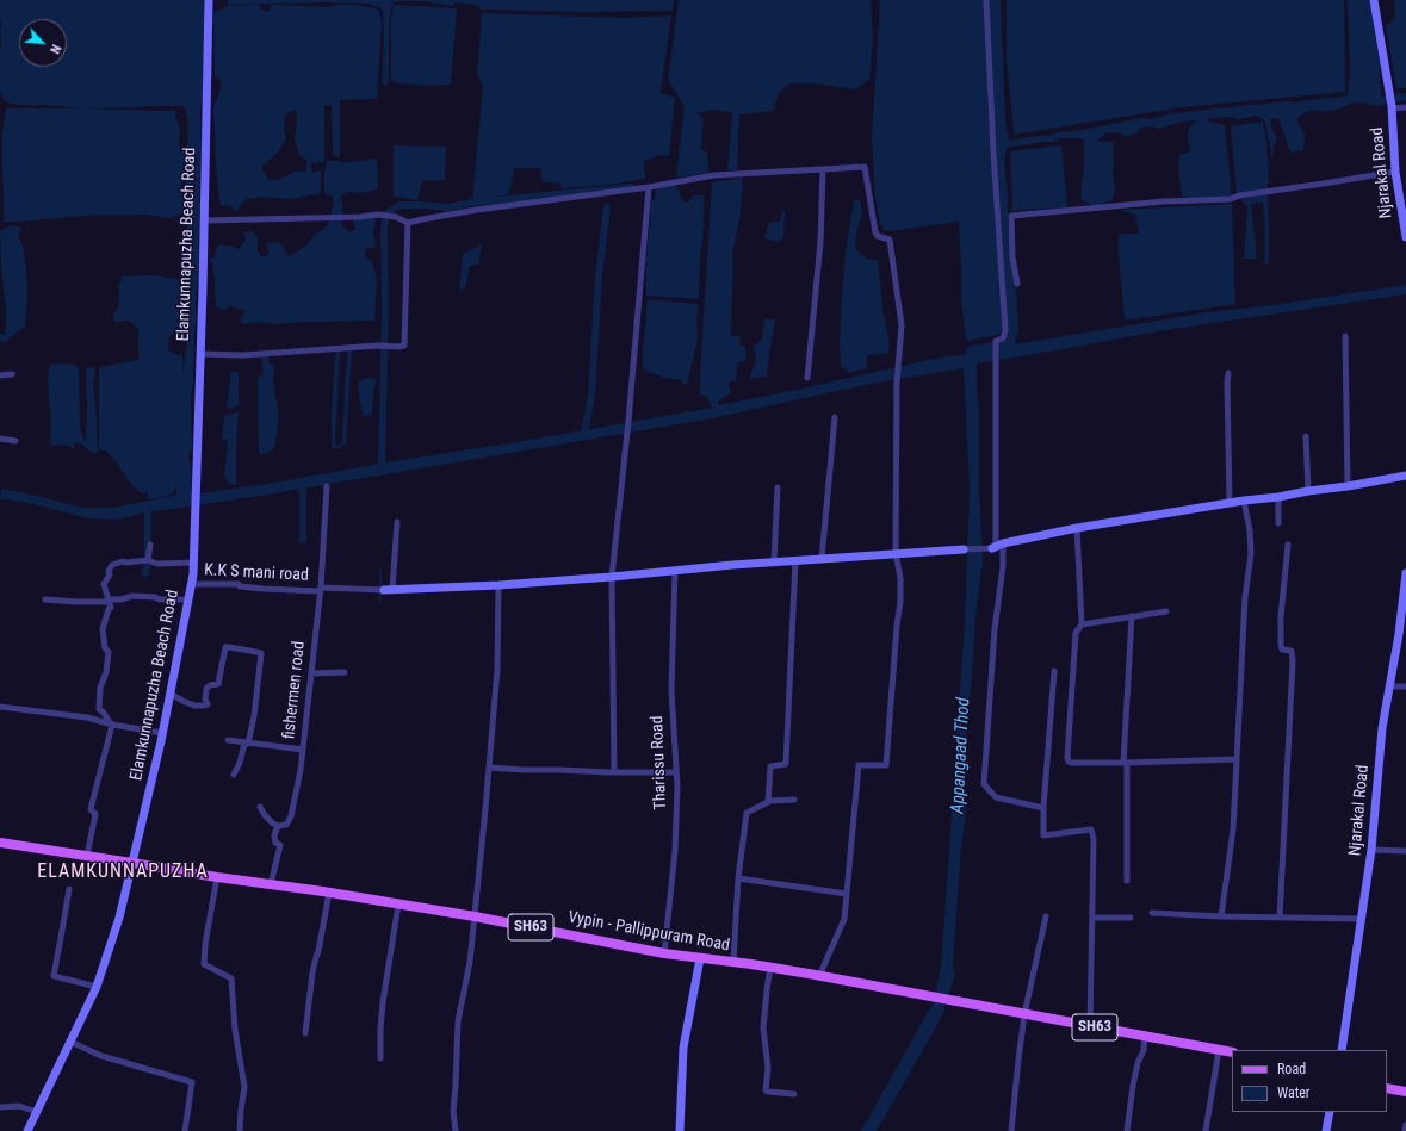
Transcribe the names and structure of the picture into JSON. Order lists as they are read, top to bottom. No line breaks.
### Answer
{"streets":{"main road":["Njarakal Road","Elamkunnapuzha Beach Road","SH63","Vypin - Pallippuram Road"],"street":["K.K S mani road","fishermen road","Tharissu Road"]},"crossings":[["Elamkunnapuzha Beach Road","K.K S mani road"],["Elamkunnapuzha Beach Road","Vypin - Pallippuram Road"],["K.K S mani road","fishermen road"],["Tharissu Road","Vypin - Pallippuram Road"]],"districts":["ELAMKUNNAPUZHA"],"water":["Appangaad Thod"],"legend":["Road","Water"],"north":"bottom right"}
